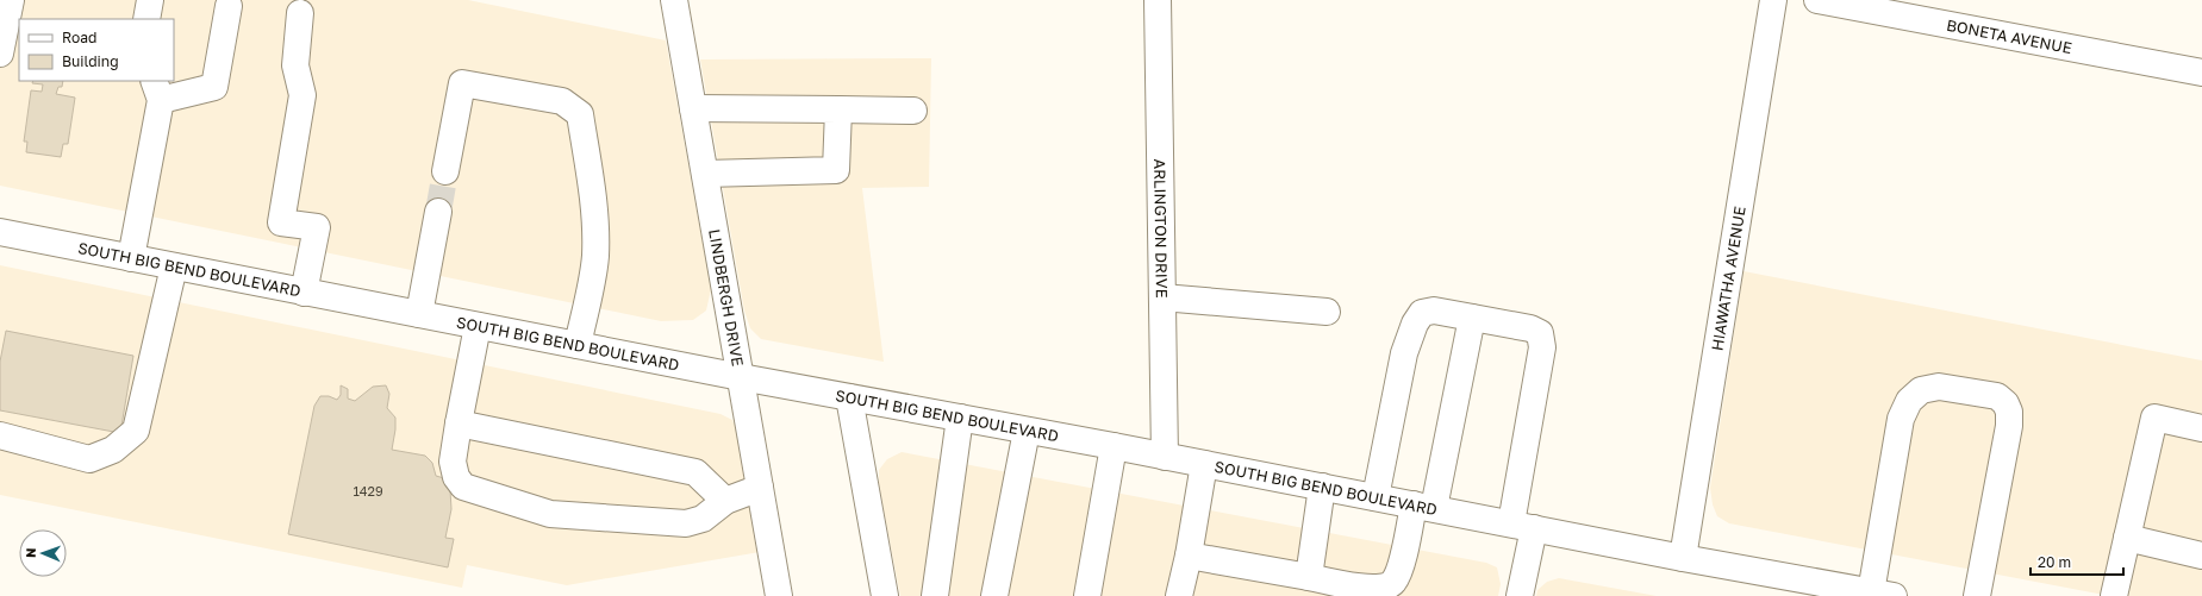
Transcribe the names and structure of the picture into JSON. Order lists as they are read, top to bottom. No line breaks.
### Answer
{"streets":{"street":["BONETA AVENUE","ARLINGTON DRIVE","SOUTH BIG BEND BOULEVARD","HIAWATHA AVENUE","LINDBERGH DRIVE"]},"crossings":[["ARLINGTON DRIVE","SOUTH BIG BEND BOULEVARD"],["SOUTH BIG BEND BOULEVARD","HIAWATHA AVENUE"],["SOUTH BIG BEND BOULEVARD","LINDBERGH DRIVE"]],"house_numbers":["1429"],"legend":["Road","Building"],"scale_bar":"20 m","north":"left"}
